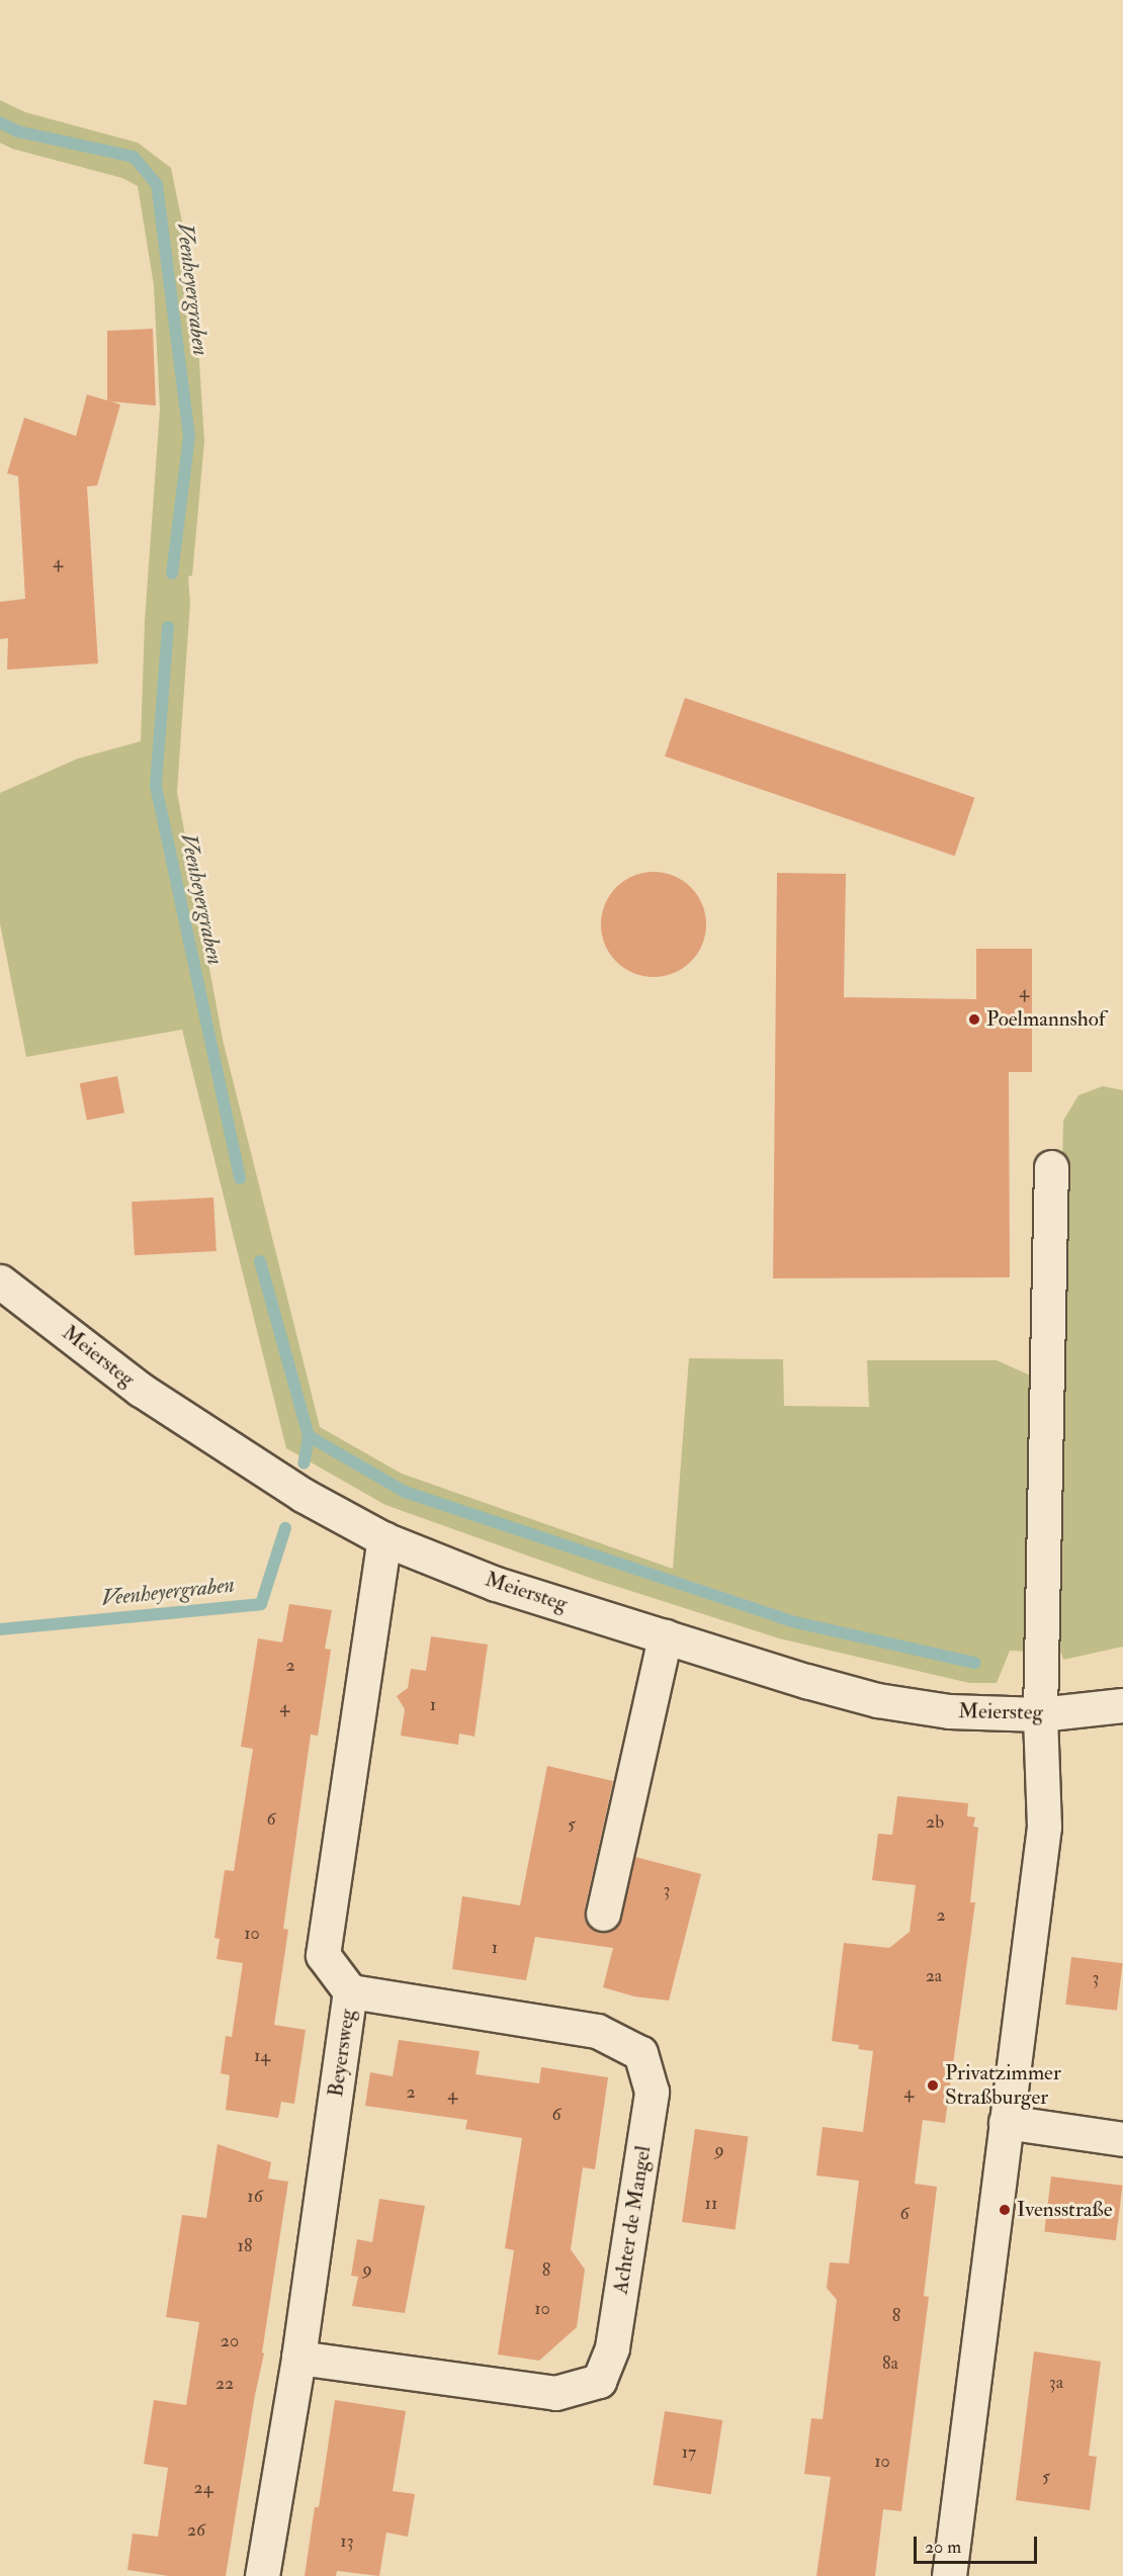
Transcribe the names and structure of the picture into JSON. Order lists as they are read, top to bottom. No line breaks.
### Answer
{"streets":{"street":["Meiersteg","Beyersweg","Achter de Mangel"]},"crossings":[["Meiersteg","Beyersweg"],["Beyersweg","Achter de Mangel"]],"water":["Veenheyergraben"],"places":["Poelmannshof","Privatzimmer Straßburger","Ivensstraße"],"house_numbers":["4","4","2","1","4","6","2b","5","3","2","10","1","2a","3","14","2","4","4","6","9","16","11","6","18","9","8","10","8","20","8a","3a","22","17","10","5","24","26","13"],"scale_bar":"20 m"}
